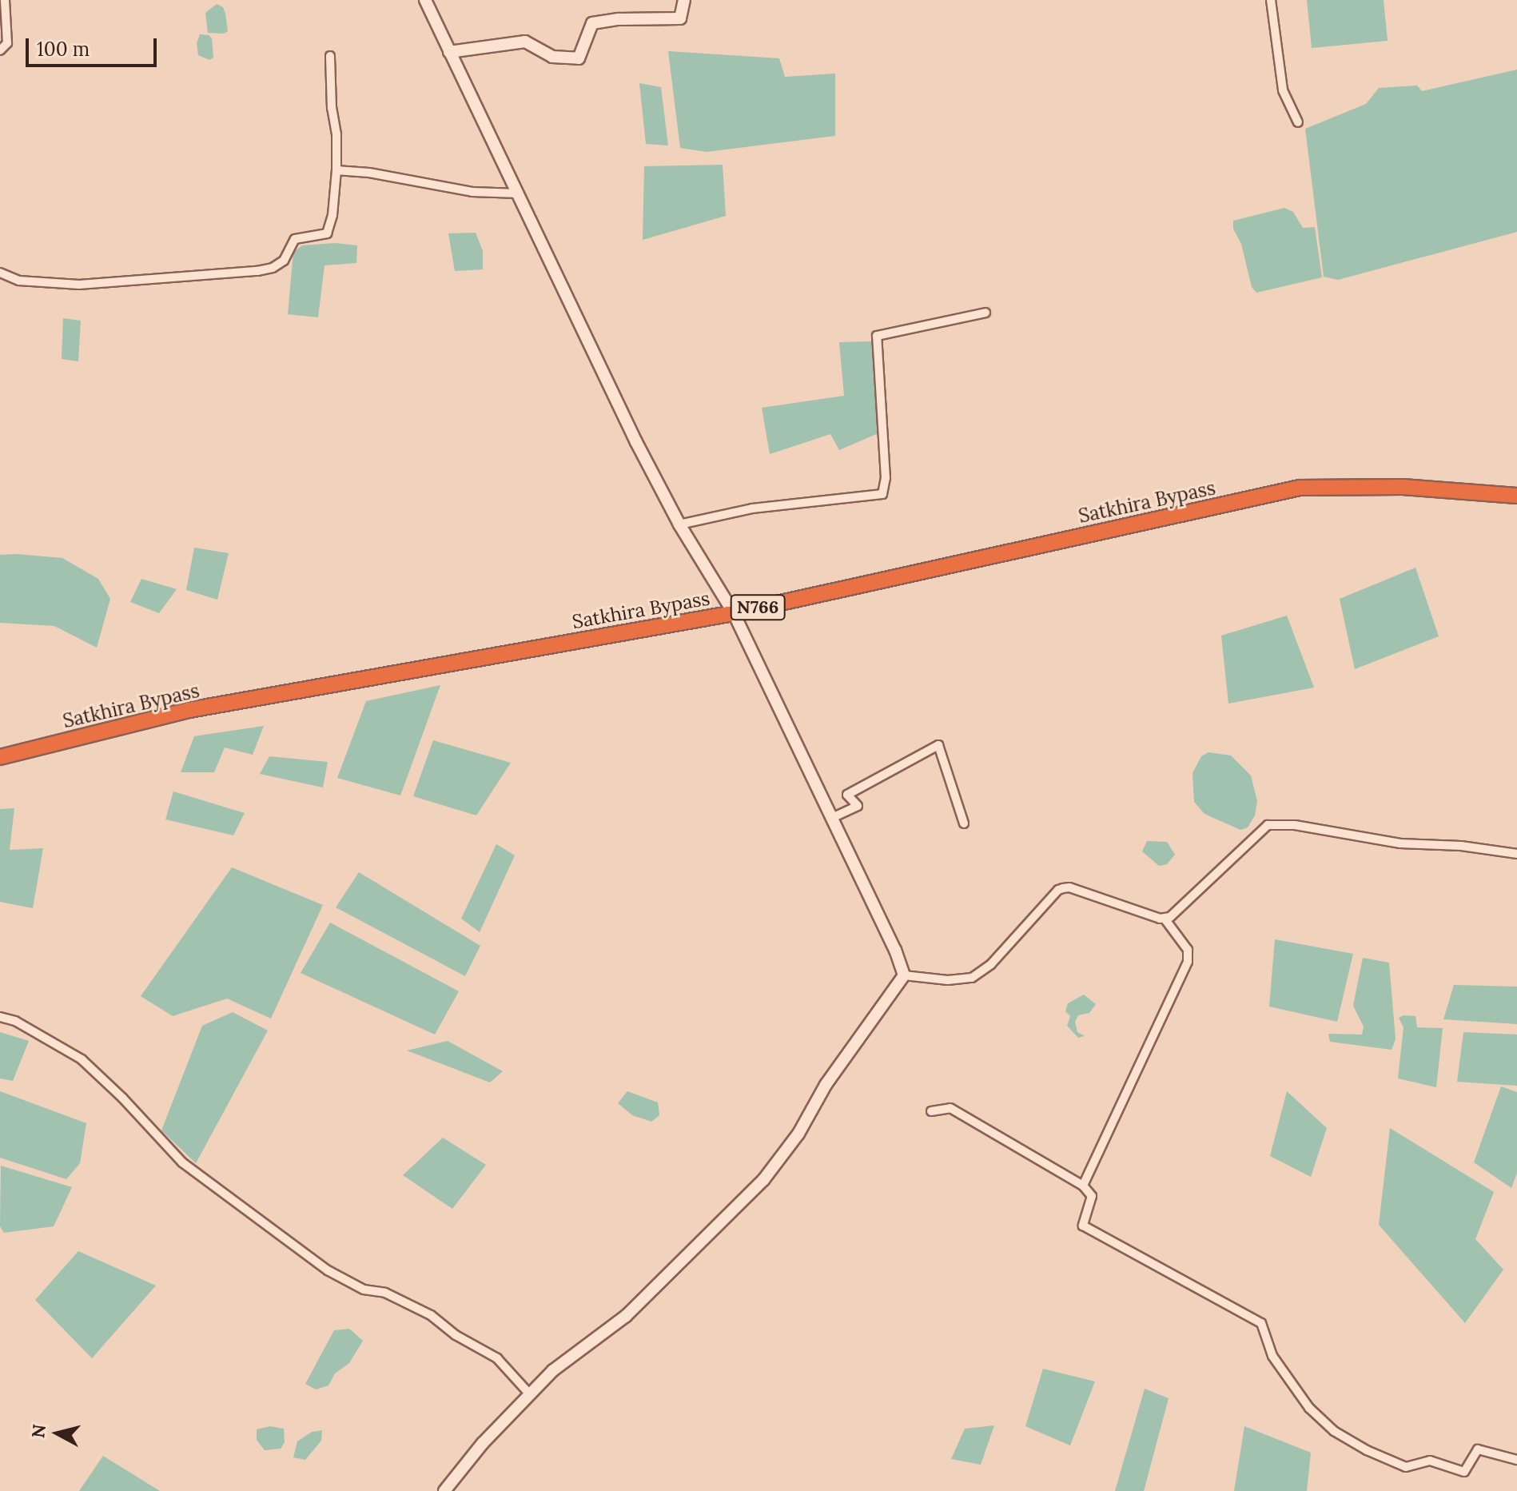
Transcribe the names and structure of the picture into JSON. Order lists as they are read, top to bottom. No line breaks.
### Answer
{"streets":{"highway":["Satkhira Bypass","N766"]},"scale_bar":"100 m","north":"left"}
